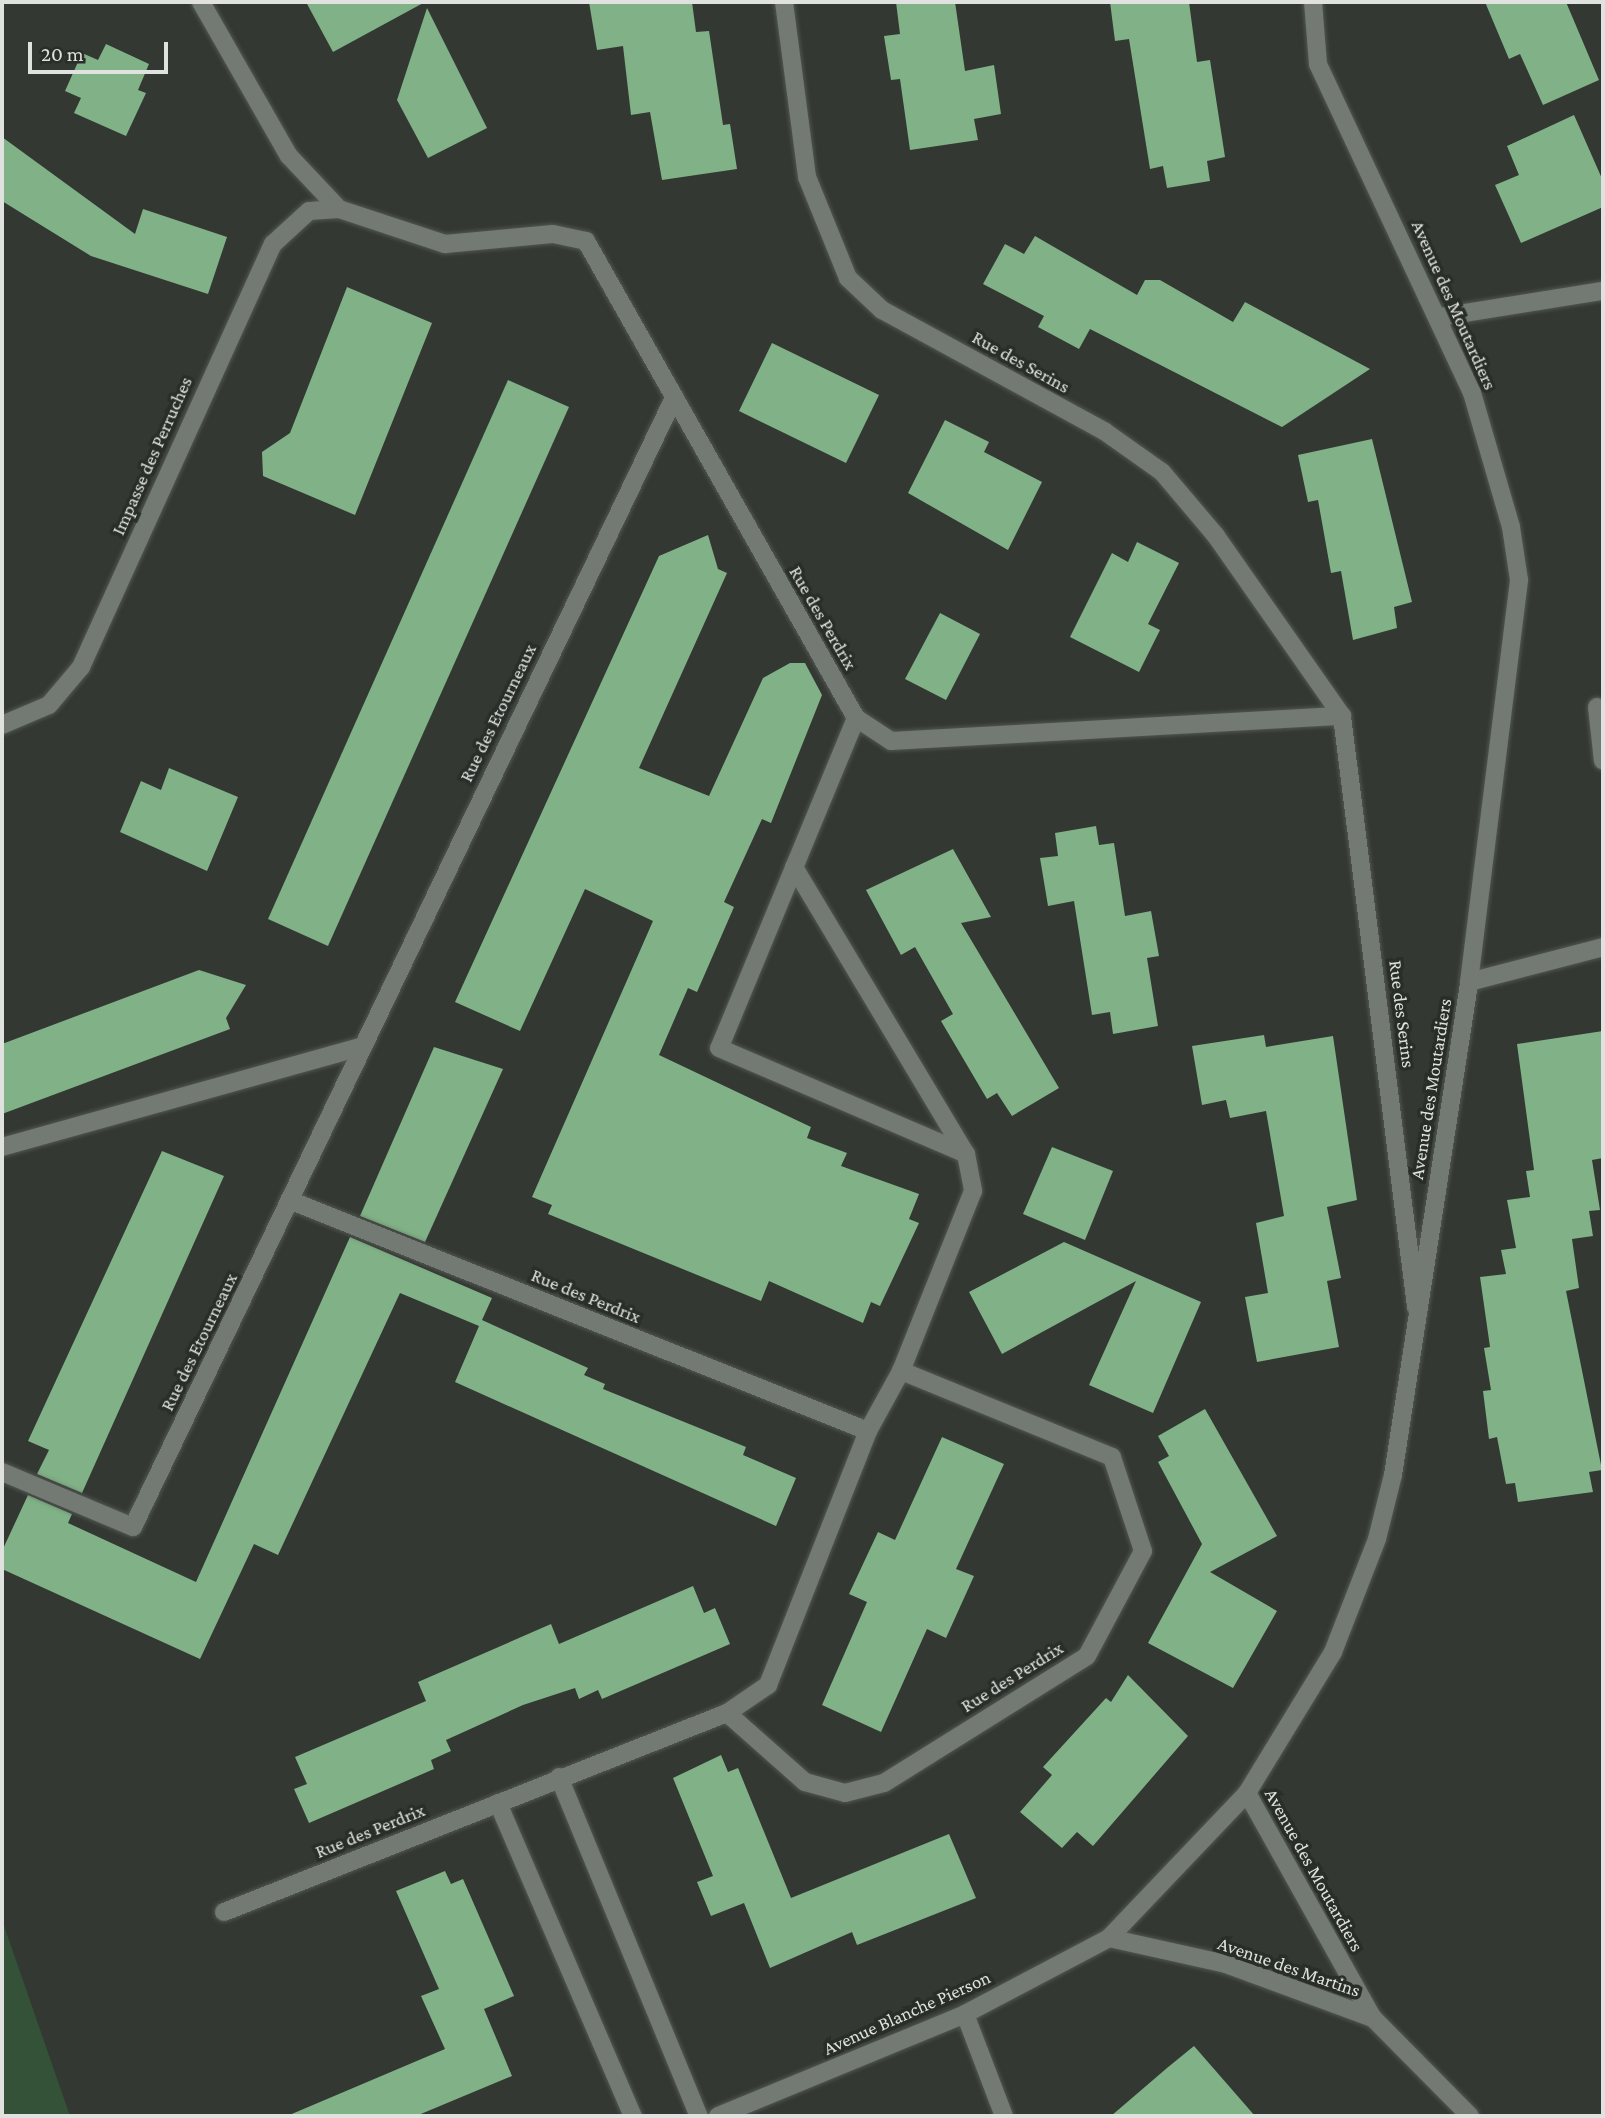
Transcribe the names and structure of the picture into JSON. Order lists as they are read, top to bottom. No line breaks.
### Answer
{"streets":{"street":["Avenue des Moutardiers","Rue des Serins","Impasse des Perruches","Rue des Perdrix","Rue des Etourneaux","Avenue des Martins","Avenue Blanche Pierson"]},"crossings":[["Avenue des Moutardiers","Rue des Serins"],["Avenue des Moutardiers","Avenue des Martins"],["Avenue des Moutardiers","Avenue Blanche Pierson"],["Impasse des Perruches","Rue des Perdrix"],["Impasse des Perruches","Rue des Etourneaux"],["Rue des Perdrix","Rue des Etourneaux"],["Avenue des Martins","Avenue Blanche Pierson"]],"scale_bar":"20 m"}
